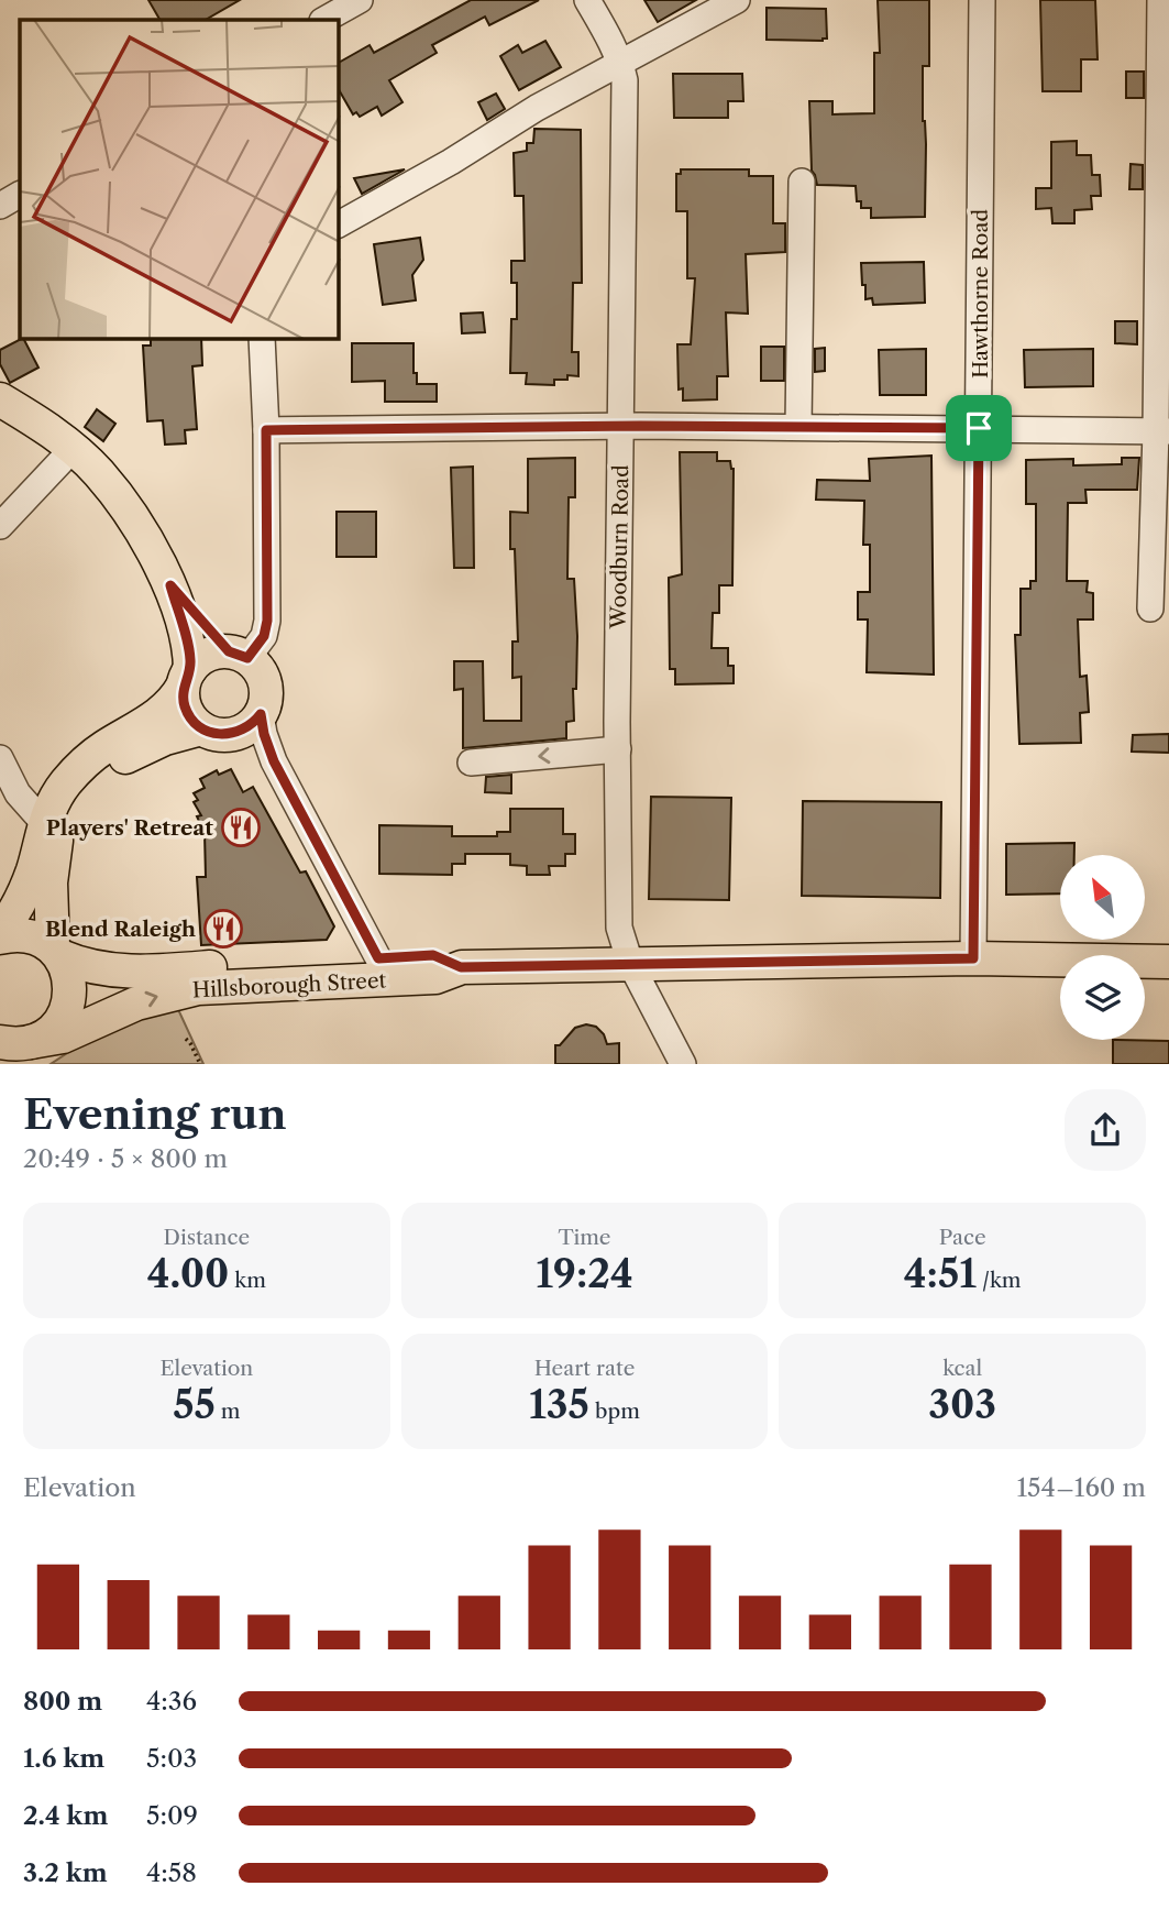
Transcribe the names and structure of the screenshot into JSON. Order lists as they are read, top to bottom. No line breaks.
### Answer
{"streets":{"main road":["Hillsborough Street"],"street":["Hawthorne Road","Woodburn Road"]},"crossings":[["Hawthorne Road","Hillsborough Street"],["Woodburn Road","Hillsborough Street"]],"places":{"restaurant":["Players' Retreat","Blend Raleigh"]},"north":"top left","page":{"heading":["Evening run","20:49 · 5 × 800 m"],"stats":[["Distance","4.00 km"],["Time","19:24"],["Pace","4:51 /km"],["Elevation","55 m"],["Heart rate","135 bpm"],["kcal","303"]],"chart":["Elevation","154–160 m"],"list":[{"name":"800 m","note":"4:36"},{"name":"1.6 km","note":"5:03"},{"name":"2.4 km","note":"5:09"},{"name":"3.2 km","note":"4:58"}]}}
